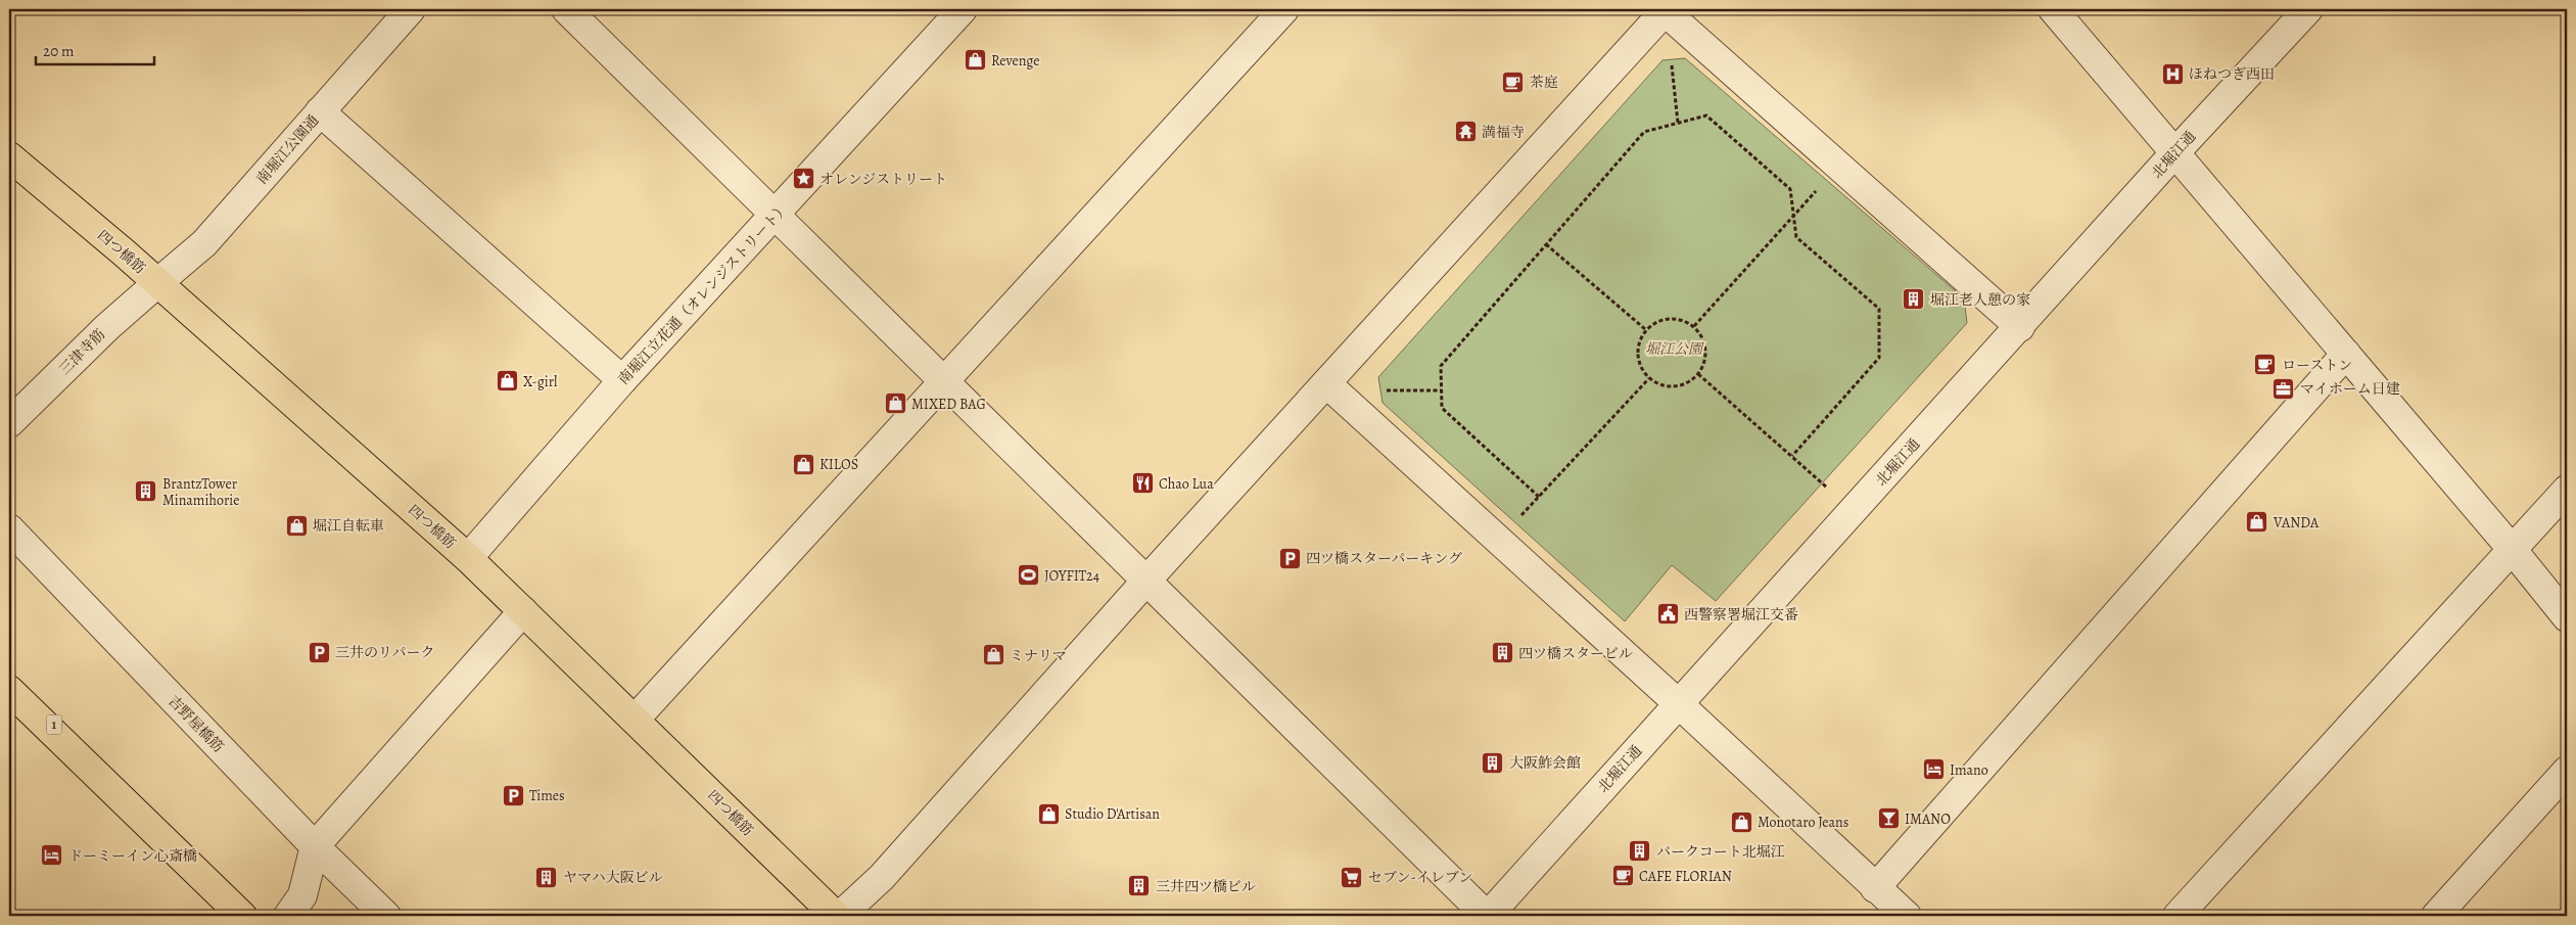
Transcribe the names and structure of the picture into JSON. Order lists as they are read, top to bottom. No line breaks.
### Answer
{"streets":{"main road":["四つ橋筋","1"],"street":["南堀江公園通","北堀江通","南堀江立花通（オレンジストリート）","三津寺筋","吉野屋橋筋"]},"crossings":[["南堀江公園通","四つ橋筋"],["南堀江公園通","三津寺筋"],["四つ橋筋","南堀江立花通（オレンジストリート）"],["四つ橋筋","三津寺筋"]],"parks":["堀江公園"],"places":{"shop":["Revenge","X-girl","MIXED BAG","KILOS","VANDA","堀江自転車","ミナリマ","Studio D'Artisan","Monotaro Jeans"],"hospital":["ほねつぎ西田"],"cafe":["茶庭","ローストン","CAFE FLORIAN"],"temple":["満福寺"],"place":["オレンジストリート"],"building":["堀江老人憩の家","BrantzTower Minamihorie","四ツ橋スタービル","大阪鮓会館","パークコート北堀江","ヤマハ大阪ビル","三井四ツ橋ビル"],"office":["マイホーム日建"],"restaurant":["Chao Lua"],"parking":["四ツ橋スターパーキング","三井のリパーク","Times"],"sports":["JOYFIT24"],"public building":["西警察署堀江交番"],"hotel":["Imano","ドーミーイン心斎橋"],"bar":["IMANO"],"supermarket":["セブン-イレブン"]},"scale_bar":"20 m"}
